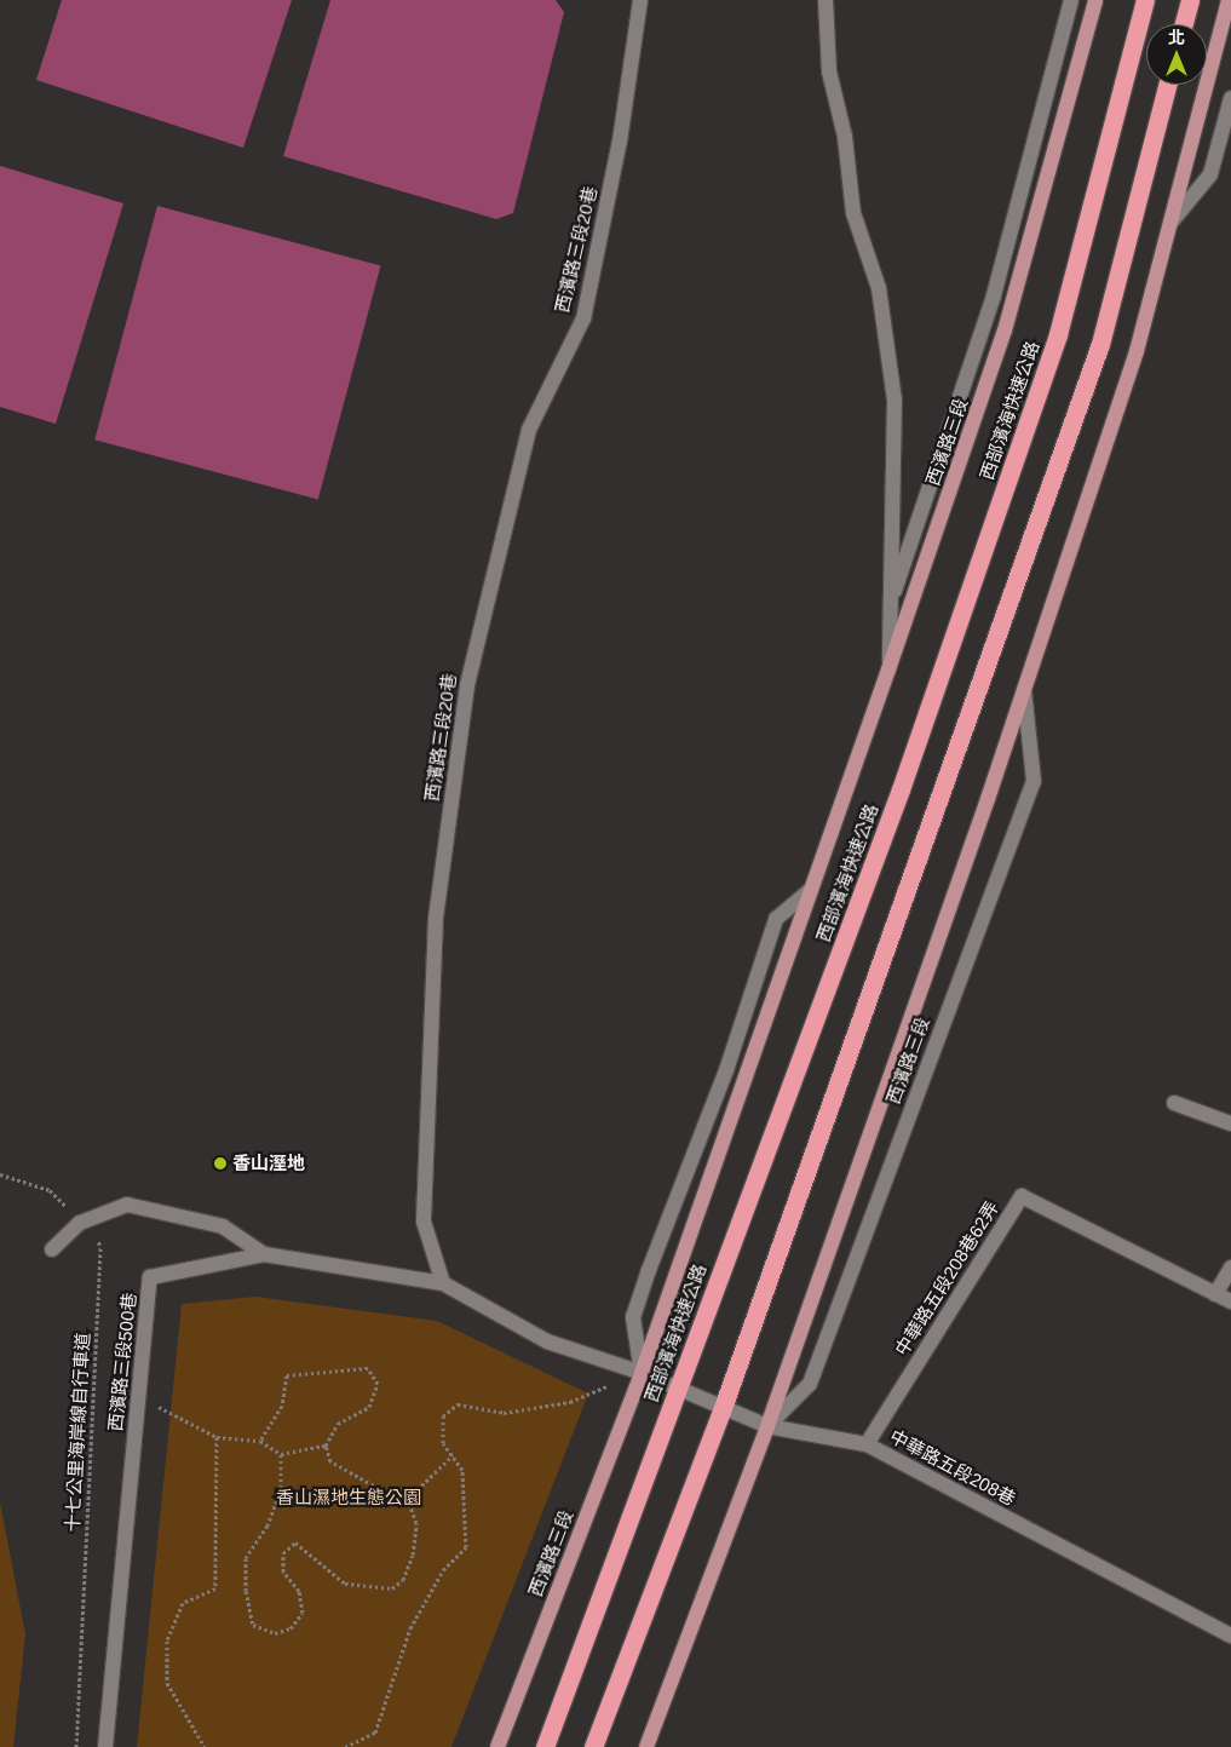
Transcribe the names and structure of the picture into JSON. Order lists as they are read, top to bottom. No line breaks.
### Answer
{"streets":{"highway":["西部濱海快速公路"],"main road":["西濱路三段"],"street":["西濱路三段20巷","中華路五段208巷62弄","西濱路三段500巷","中華路五段208巷"],"path":["十七公里海岸線自行車道"]},"crossings":[["西濱路三段20巷","西濱路三段500巷"],["西部濱海快速公路","中華路五段208巷"],["西濱路三段","中華路五段208巷"],["中華路五段208巷62弄","中華路五段208巷"]],"parks":["香山濕地生態公園"],"places":["香山溼地"],"north":"top"}
